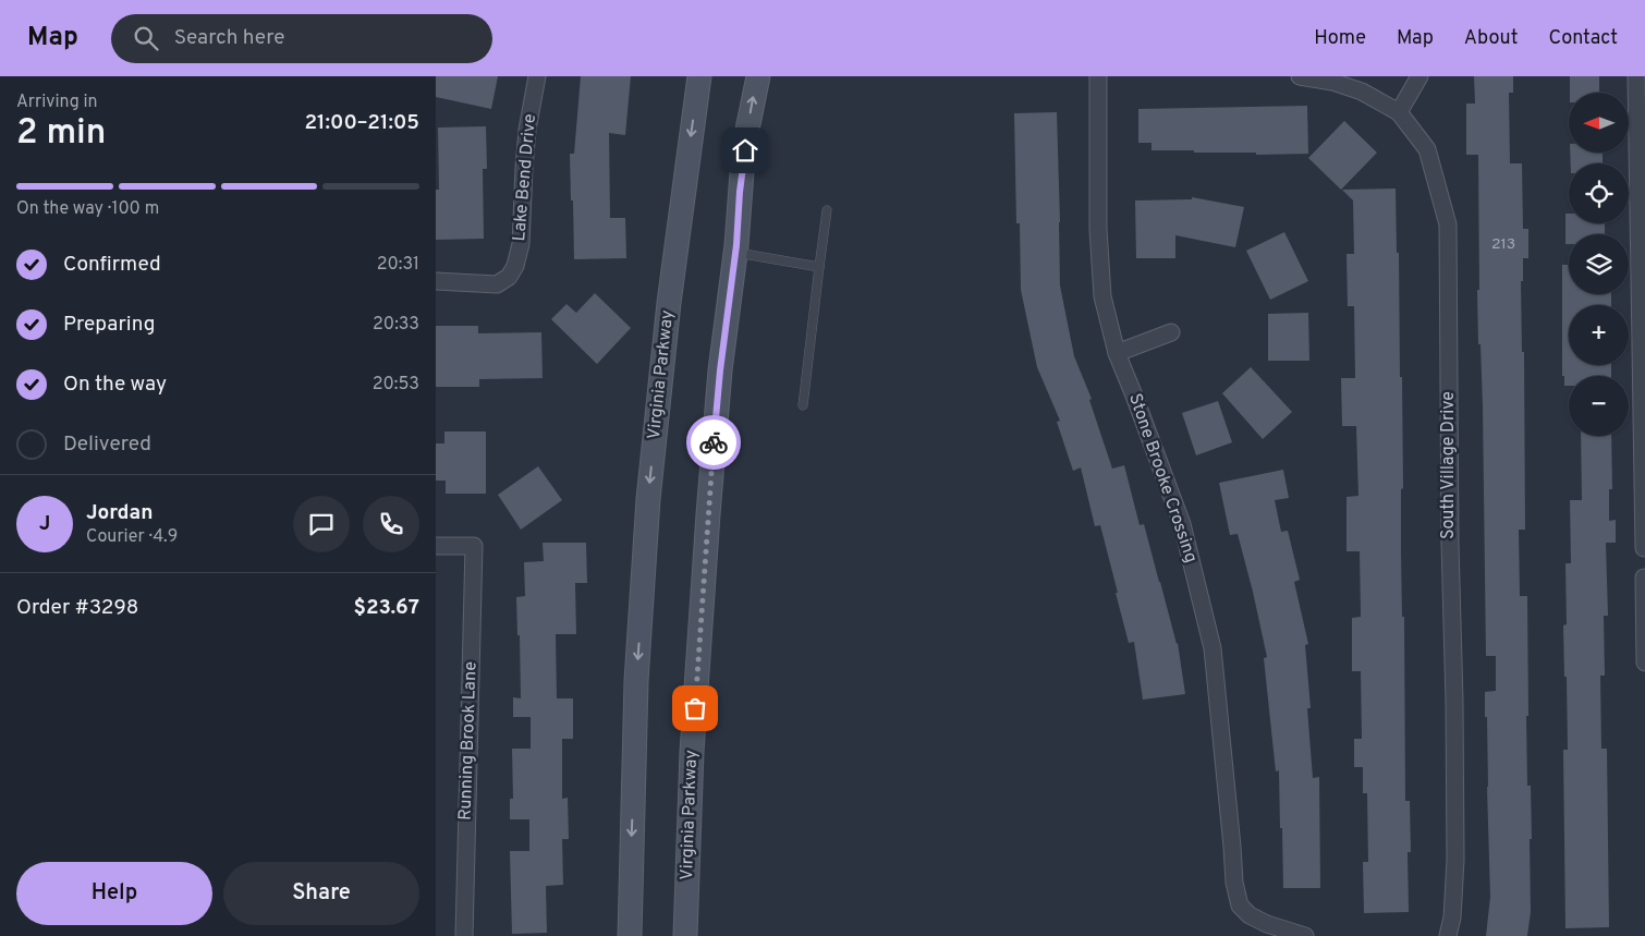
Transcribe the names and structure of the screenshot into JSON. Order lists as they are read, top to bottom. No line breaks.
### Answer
{"streets":{"main road":["Virginia Parkway"],"street":["Lake Bend Drive","South Village Drive","Stone Brooke Crossing","Running Brook Lane"]},"house_numbers":["213"],"north":"left","page":{"header":"Map","search":"Search here","nav":["Home","Map","About","Contact"],"heading":["2 min","Arriving in","21:00–21:05"],"panel":["Jordan","Courier · 4.9","Order #3298","$23.67"],"map_buttons":["+","−"],"bar":"On the way · 100 m","list":[["Confirmed","20:31"],["Preparing","20:33"],["On the way","20:53"],"Delivered"],"round":"J","buttons":["Help","Share"]}}
